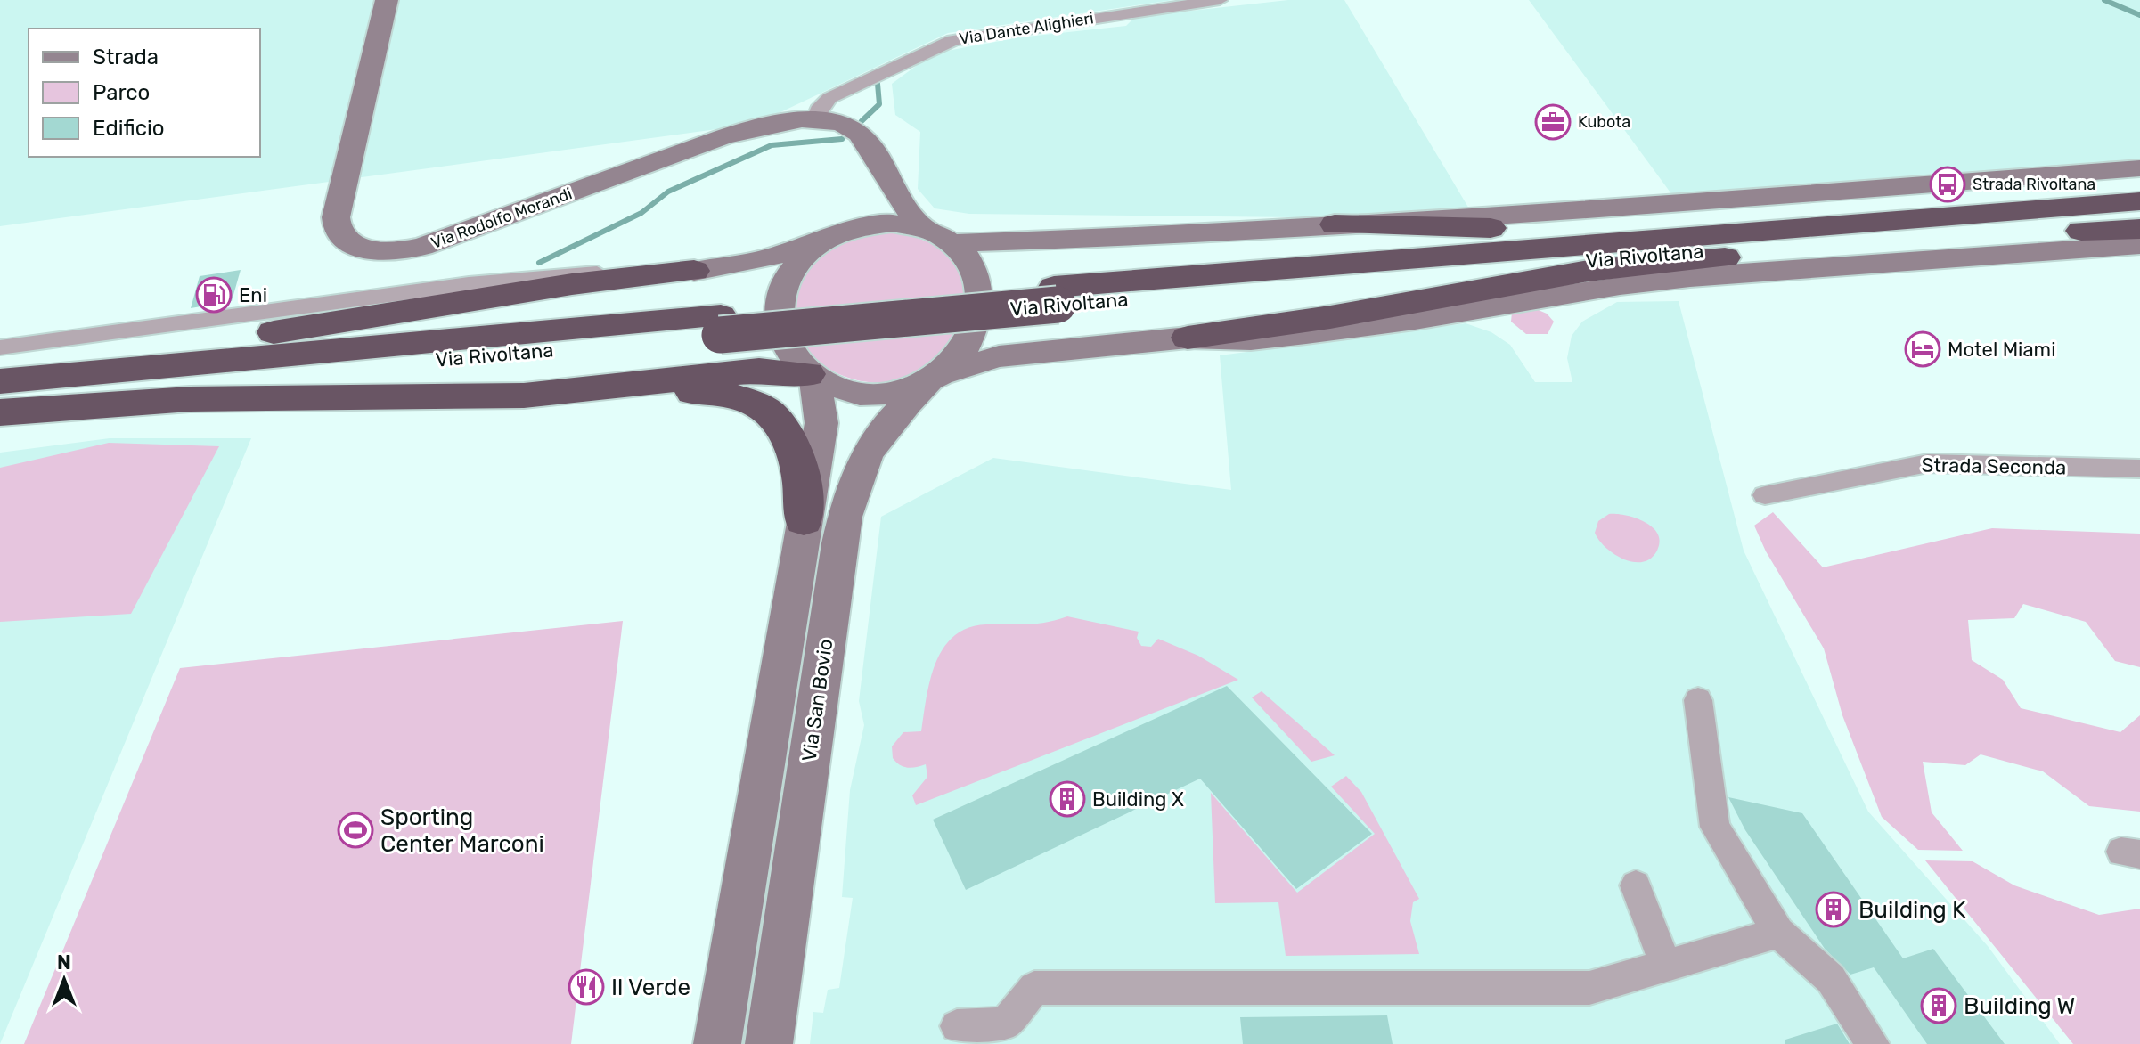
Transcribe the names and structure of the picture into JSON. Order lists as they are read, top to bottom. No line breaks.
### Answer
{"streets":{"highway":["Via Rivoltana"],"main road":["Via Rodolfo Morandi","Via San Bovio"],"street":["Via Dante Alighieri","Strada Seconda"]},"crossings":[["Via Dante Alighieri","Via Rodolfo Morandi"],["Via Rodolfo Morandi","Via San Bovio"]],"places":{"office":["Kubota"],"bus stop":["Strada Rivoltana"],"fuel station":["Eni"],"hotel":["Motel Miami"],"building":["Building X","Building K","Building W"],"sports":["Sporting Center Marconi"],"restaurant":["Il Verde"]},"legend":["Strada","Parco","Edificio"],"north":"top"}
